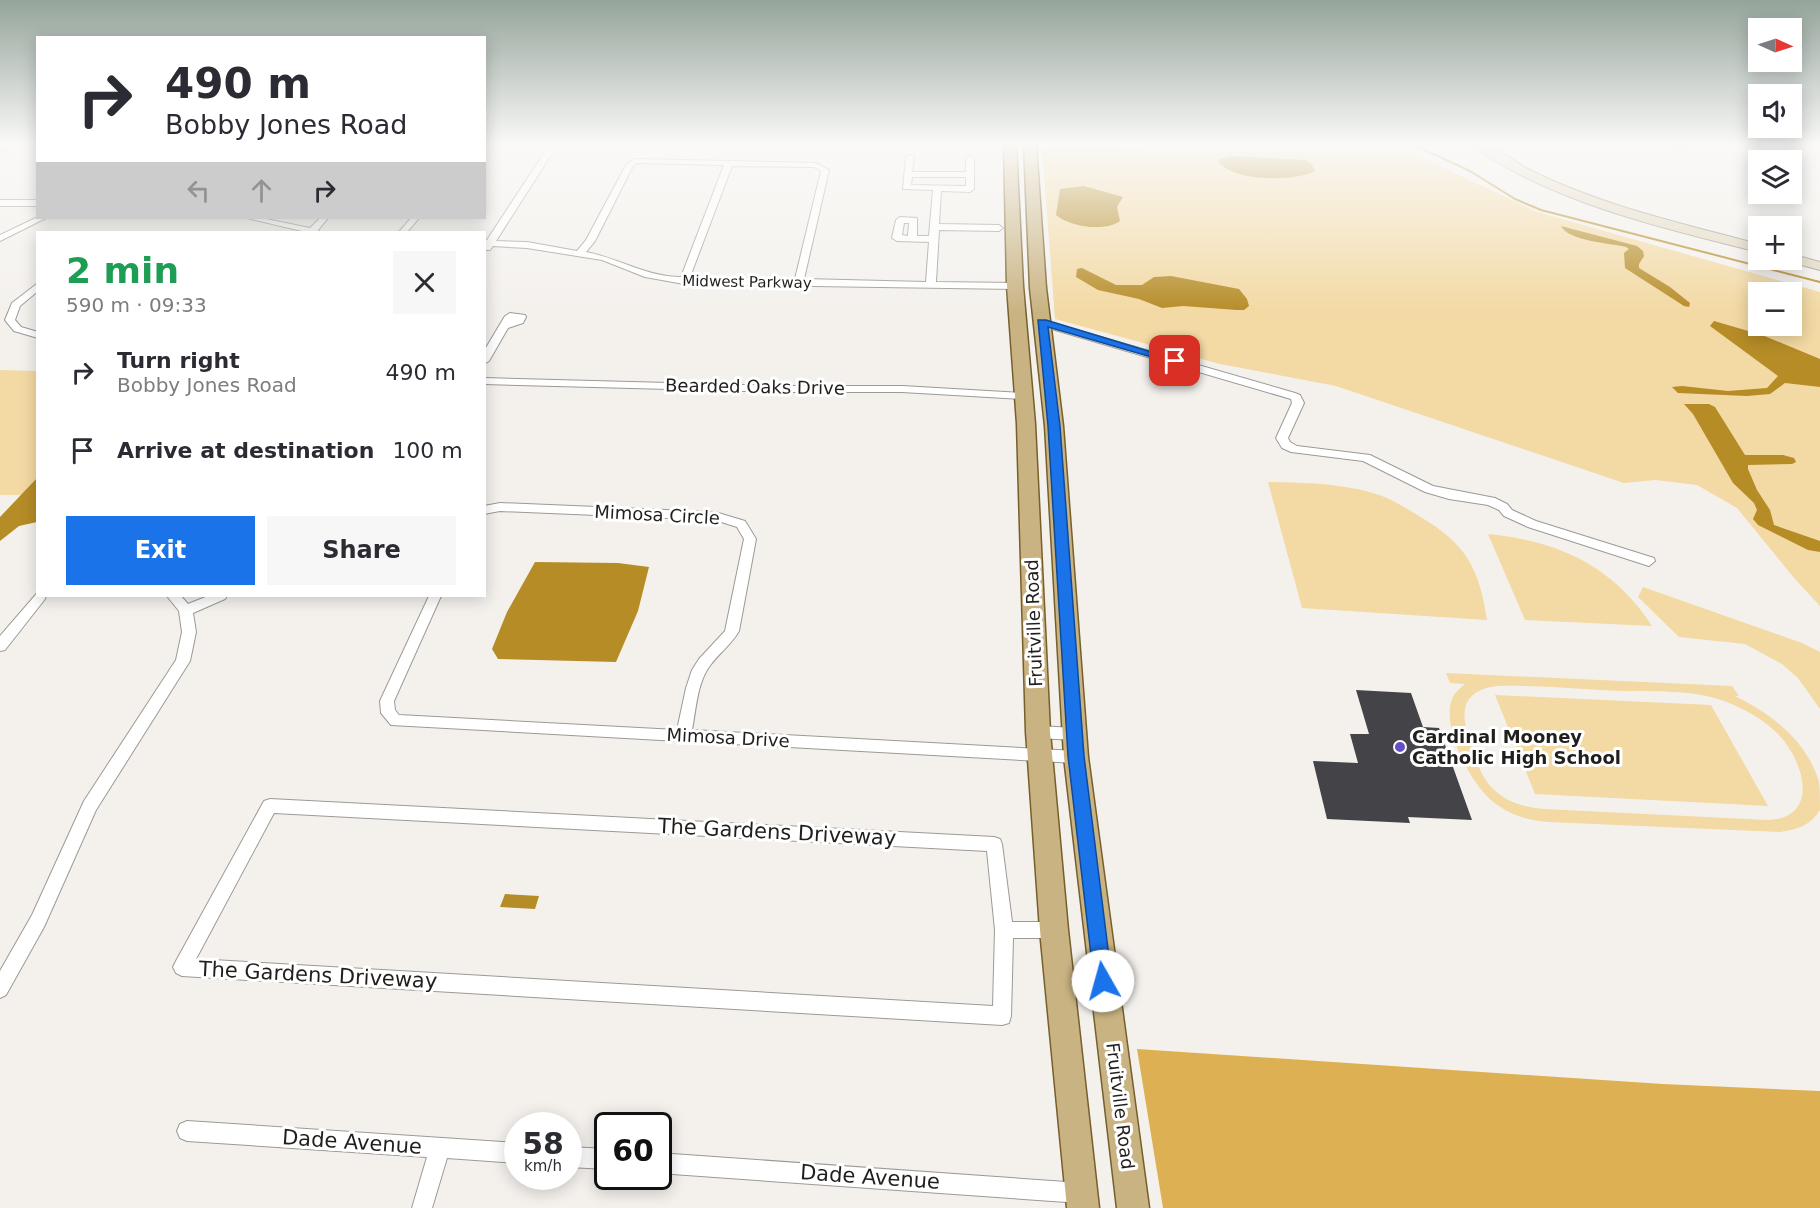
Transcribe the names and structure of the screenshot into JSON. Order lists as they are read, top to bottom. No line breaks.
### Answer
{"streets":{"main road":["Fruitville Road"],"street":["Midwest Parkway","Bearded Oaks Drive","Mimosa Circle","Mimosa Drive","The Gardens Driveway","Dade Avenue"]},"crossings":[["Midwest Parkway","Fruitville Road"],["Bearded Oaks Drive","Fruitville Road"],["Mimosa Circle","Mimosa Drive"],["Fruitville Road","Mimosa Drive"],["Fruitville Road","Dade Avenue"]],"places":["Cardinal Mooney Catholic High School"],"north":"right","page":{"map_buttons":["+","−"],"turn":["490 m","Bobby Jones Road"],"heading":["2 min","590 m · 09:33"],"list":[{"name":"Turn right","note":"Bobby Jones Road","value":"490 m"},{"name":"Arrive at destination","value":"100 m"}],"buttons":["Exit","Share"],"speed":"58 km/h","limit":"60"}}
